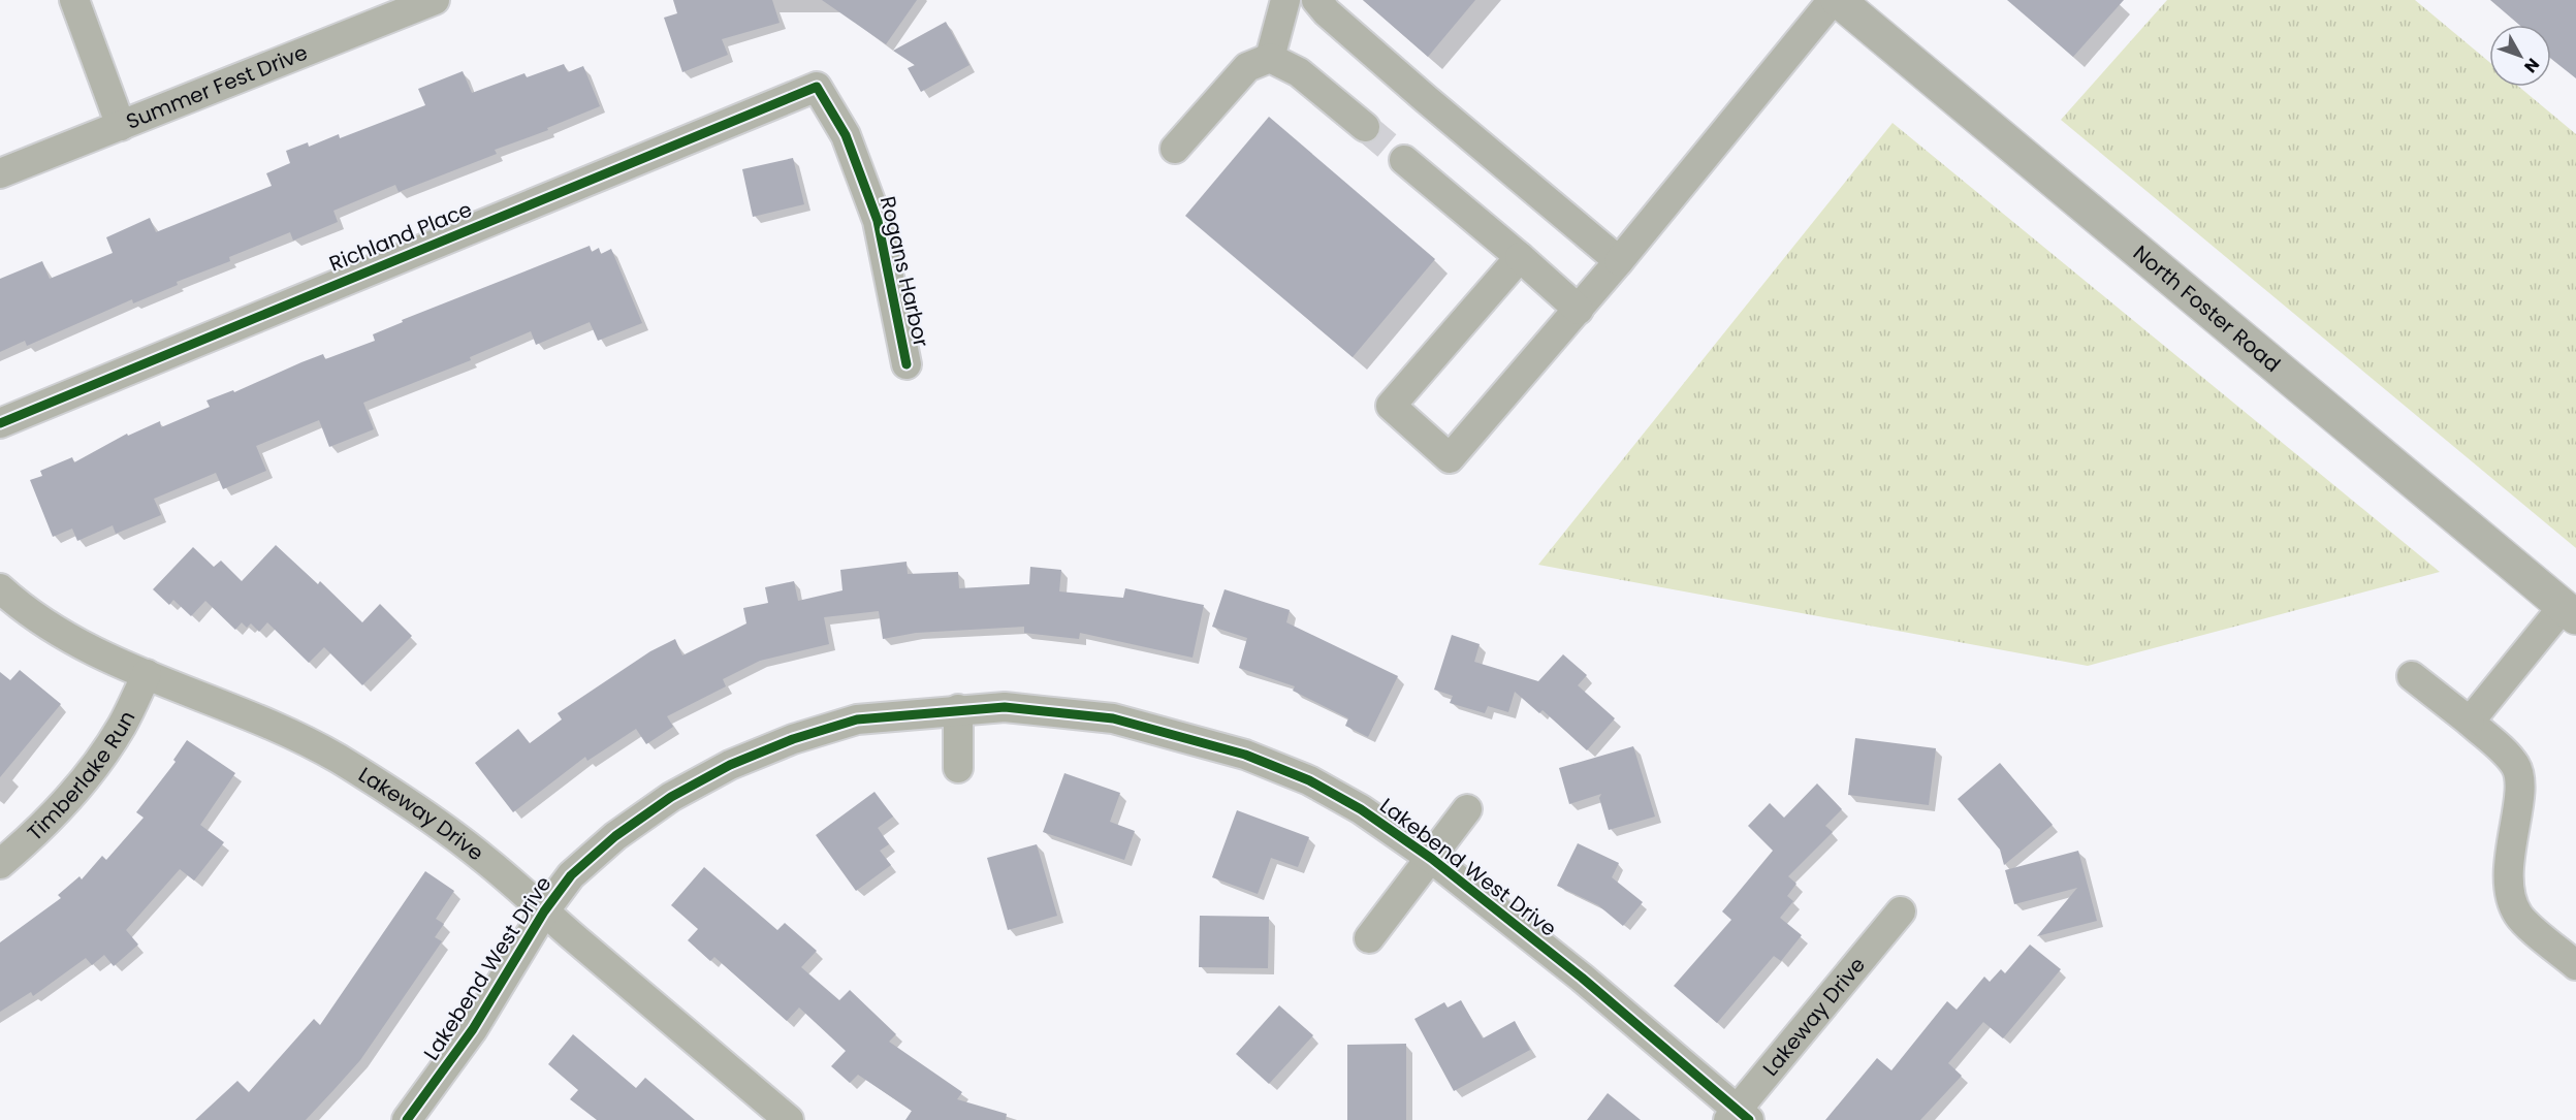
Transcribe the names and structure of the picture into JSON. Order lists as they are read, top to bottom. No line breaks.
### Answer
{"streets":{"main road":["North Foster Road"],"street":["Summer Fest Drive","Richland Place","Rogans Harbor","Timberlake Run","Lakeway Drive","Lakebend West Drive"]},"crossings":[["Richland Place","Rogans Harbor"],["Timberlake Run","Lakeway Drive"],["Lakeway Drive","Lakebend West Drive"]],"north":"bottom right"}
